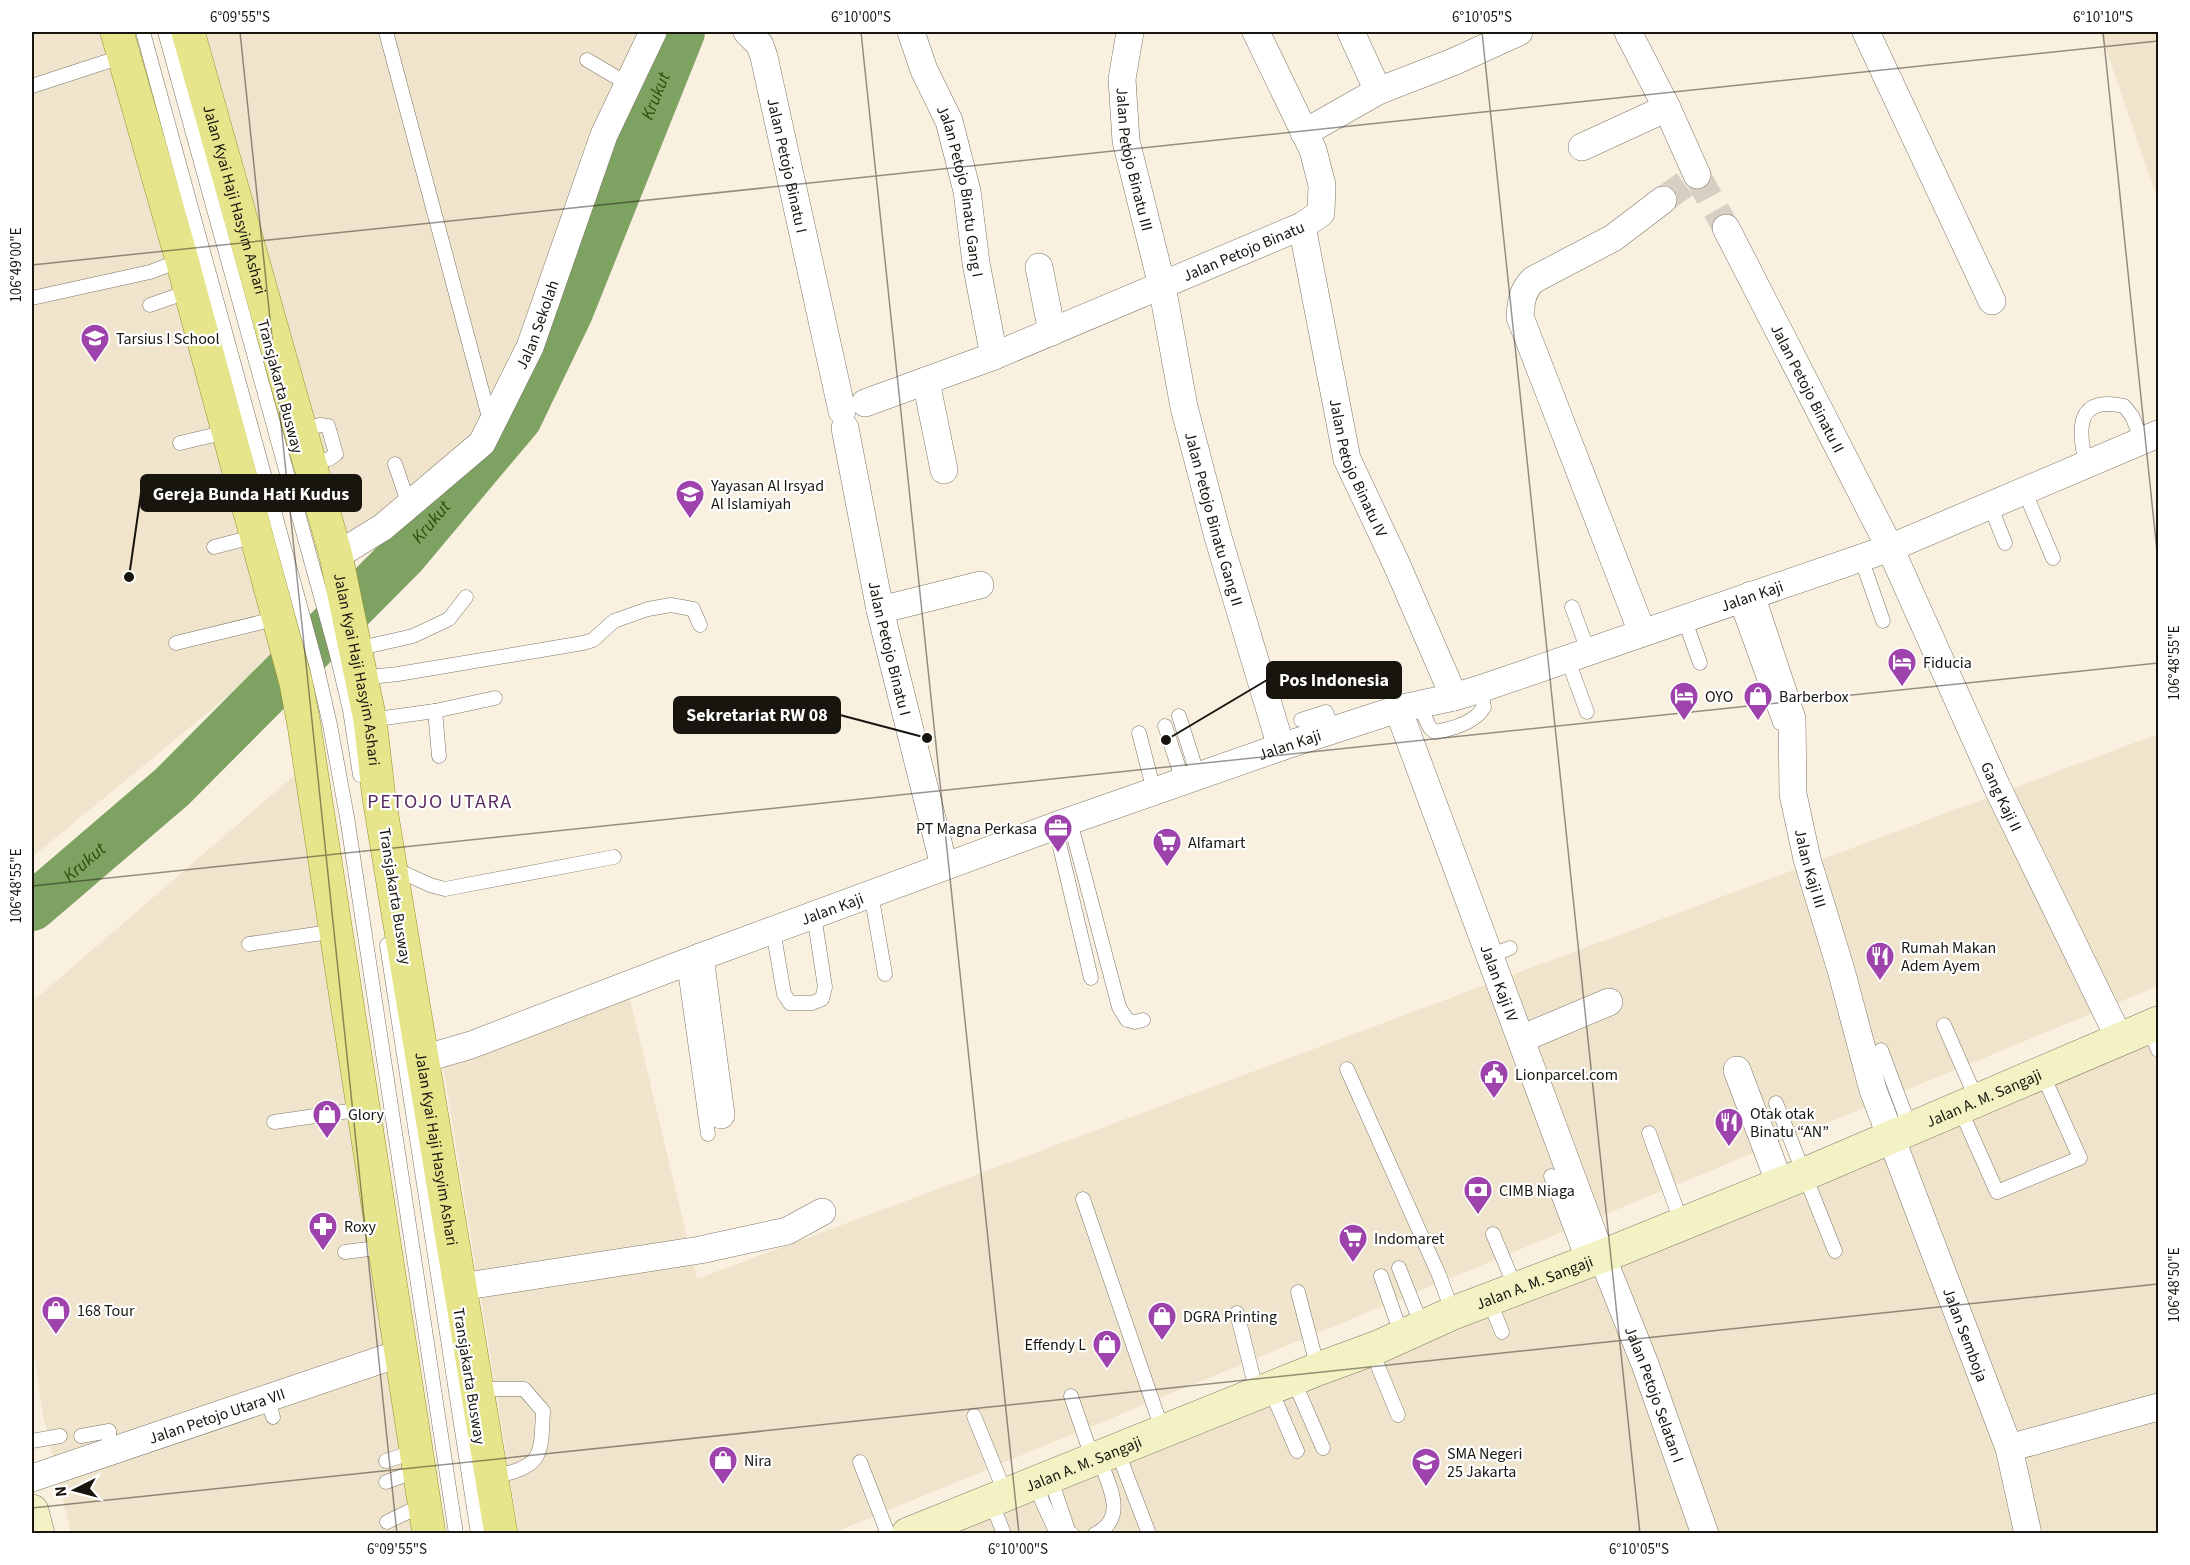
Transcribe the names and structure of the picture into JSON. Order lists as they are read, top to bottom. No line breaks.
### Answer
{"streets":{"main road":["Jalan Kyai Haji Hasyim Ashari"],"street":["Jalan Petojo Binatu III","Jalan Petojo Binatu I","Jalan Petojo Binatu Gang I","Jalan Petojo Binatu","Jalan Sekolah","Jalan Petojo Binatu II","Jalan Petojo Binatu IV","Jalan Petojo Binatu Gang II","Jalan Kaji","Gang Kaji II","Jalan Kaji III","Jalan Kaji IV","Jalan A. M. Sangaji","Jalan Semboja","Jalan Petojo Selatan I","Jalan Petojo Utara VII"],"lane":["Transjakarta Busway"]},"crossings":[["Jalan Petojo Binatu III","Jalan Petojo Binatu"],["Jalan Petojo Binatu III","Jalan Petojo Binatu Gang II"],["Jalan Petojo Binatu I","Jalan Petojo Binatu"],["Jalan Petojo Binatu I","Jalan Kaji"],["Jalan Petojo Binatu Gang I","Jalan Petojo Binatu"],["Jalan Kyai Haji Hasyim Ashari","Jalan Sekolah"],["Jalan Kyai Haji Hasyim Ashari","Transjakarta Busway"],["Jalan Kyai Haji Hasyim Ashari","Jalan Kaji"],["Jalan Petojo Binatu","Jalan Petojo Binatu IV"],["Jalan Petojo Binatu","Jalan Petojo Binatu Gang II"],["Jalan Petojo Binatu II","Jalan Kaji"],["Jalan Petojo Binatu II","Gang Kaji II"],["Jalan Petojo Binatu IV","Jalan Kaji"],["Jalan Petojo Binatu Gang II","Jalan Kaji"],["Jalan Kaji","Gang Kaji II"],["Jalan Kaji","Jalan Kaji III"],["Jalan Kaji","Jalan Kaji IV"],["Gang Kaji II","Jalan A. M. Sangaji"],["Jalan Kaji III","Jalan A. M. Sangaji"],["Jalan Kaji III","Jalan Semboja"],["Jalan Kaji IV","Jalan A. M. Sangaji"],["Jalan Kaji IV","Jalan Petojo Selatan I"],["Jalan A. M. Sangaji","Jalan Semboja"],["Jalan A. M. Sangaji","Jalan Petojo Selatan I"]],"districts":["PETOJO UTARA"],"water":["Krukut"],"places":{"school or university":["Tarsius I School","Yayasan Al Irsyad Al Islamiyah","SMA Negeri 25 Jakarta"],"other":["Gereja Bunda Hati Kudus","Sekretariat RW 08","Pos Indonesia"],"hotel":["Fiducia","OYO"],"shop":["Barberbox","Glory","168 Tour","DGRA Printing","Effendy L","Nira"],"office":["PT Magna Perkasa"],"supermarket":["Alfamart","Indomaret"],"restaurant":["Rumah Makan Adem Ayem","Otak otak Binatu “AN”"],"public building":["Lionparcel.com"],"bank":["CIMB Niaga"],"pharmacy":["Roxy"]},"north":"left","coordinates":["6°09'55\"S","6°10'00\"S","6°10'05\"S","6°10'10\"S","106°49'00\"E","106°48'55\"E","106°48'50\"E"]}
